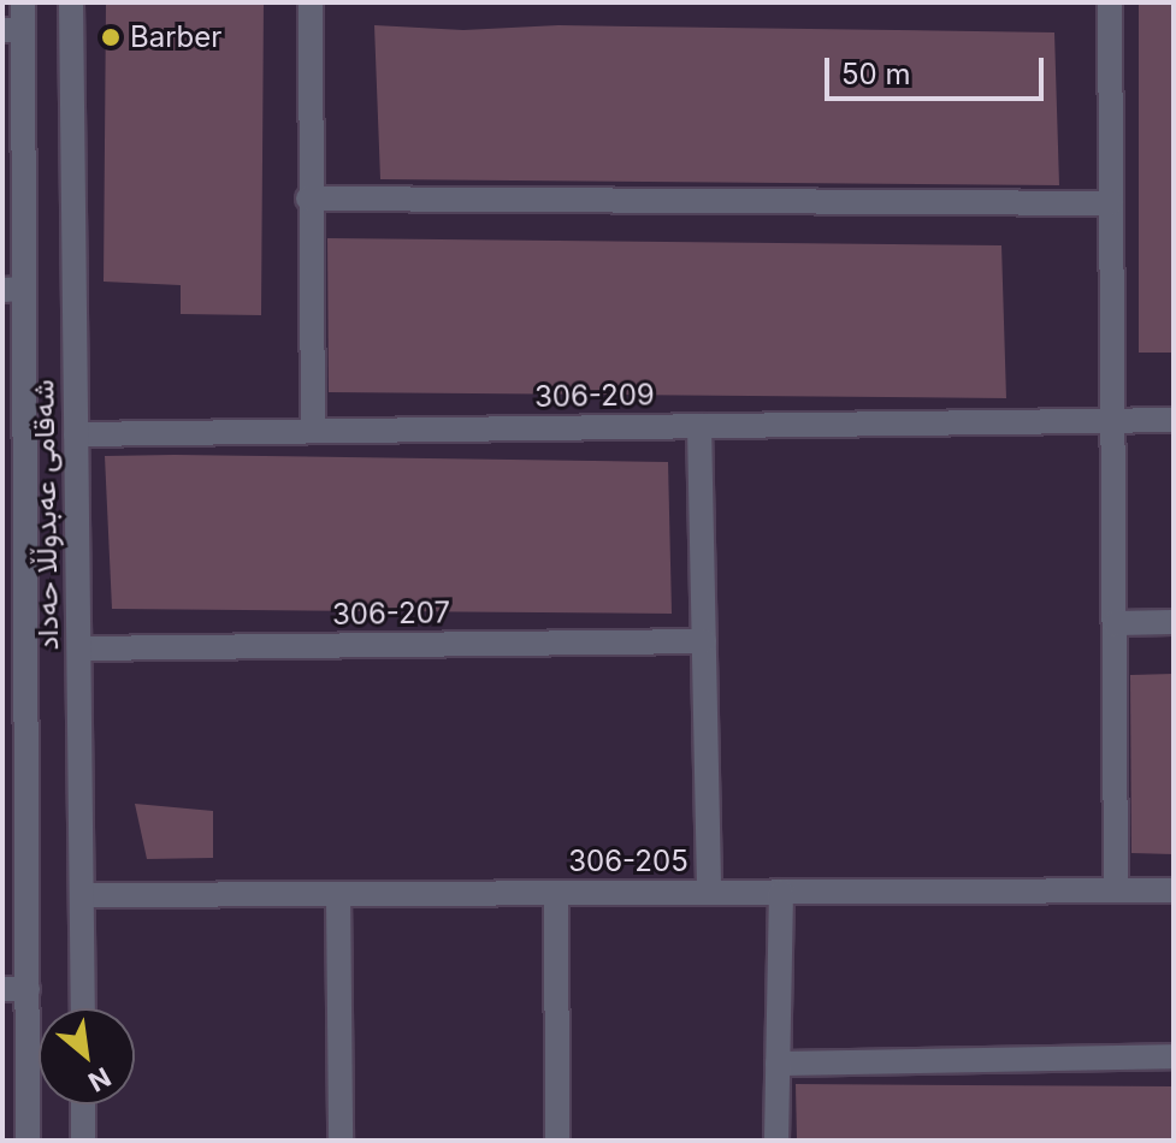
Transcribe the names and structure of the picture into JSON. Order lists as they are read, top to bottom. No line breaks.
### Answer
{"streets":{"street":["306-209","شەقامی عەبدوڵڵا حەداد","306-207","306-205"]},"crossings":[["306-209","شەقامی عەبدوڵڵا حەداد"],["شەقامی عەبدوڵڵا حەداد","306-207"],["شەقامی عەبدوڵڵا حەداد","306-205"]],"places":["Barber"],"scale_bar":"50 m","north":"bottom right"}
